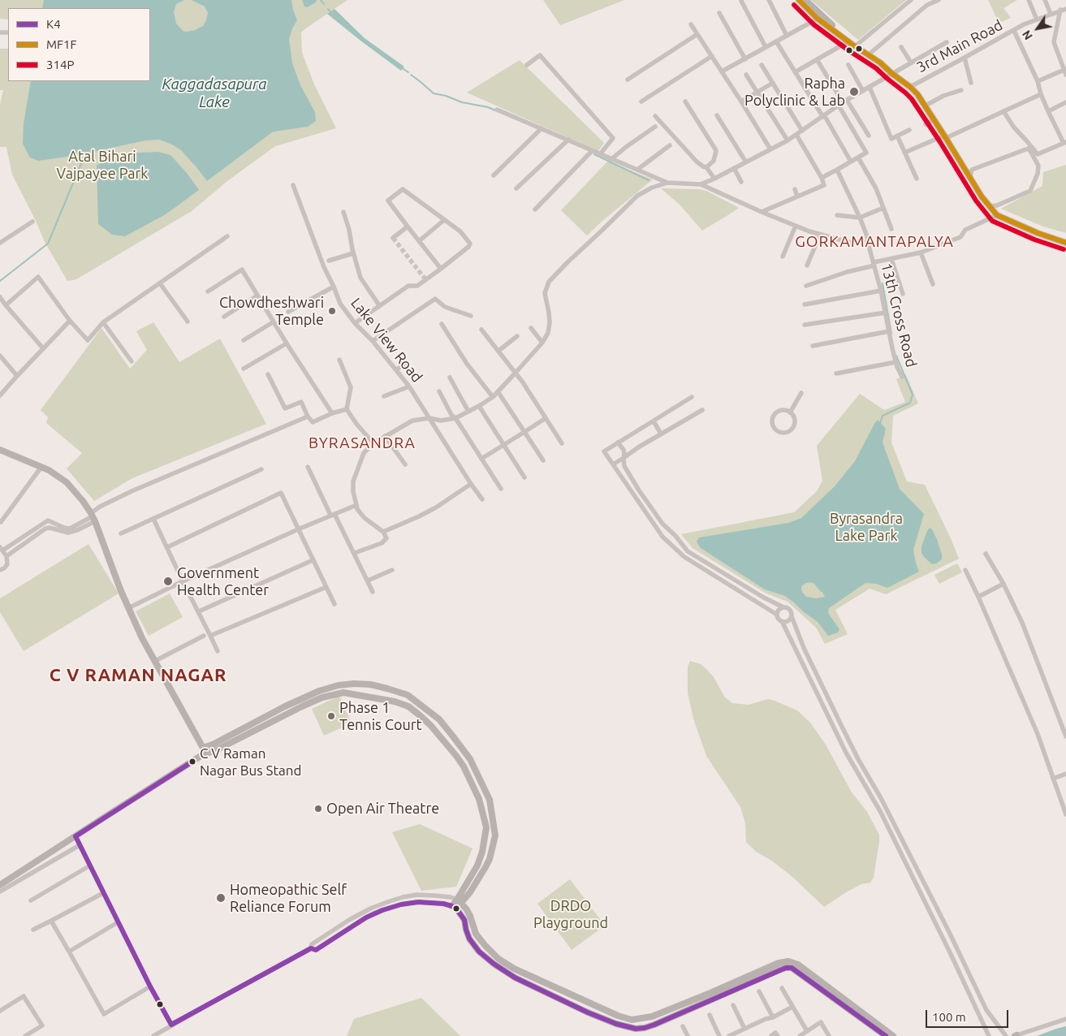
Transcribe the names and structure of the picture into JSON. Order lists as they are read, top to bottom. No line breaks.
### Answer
{"streets":{"street":["3rd Main Road","13th Cross Road","Lake View Road"]},"districts":["GORKAMANTAPALYA","BYRASANDRA","C V RAMAN NAGAR"],"water":["Kaggadasapura Lake"],"parks":["Atal Bihari Vajpayee Park","Byrasandra Lake Park","DRDO Playground"],"places":["Rapha Polyclinic & Lab","Chowdheshwari Temple","Government Health Center","Phase 1 Tennis Court","C V Raman Nagar Bus Stand","Open Air Theatre","Homeopathic Self Reliance Forum"],"lines":["transit line MF1F","transit line 314P","transit line K4"],"legend":["K4","MF1F","314P"],"scale_bar":"100 m","north":"bottom left"}
